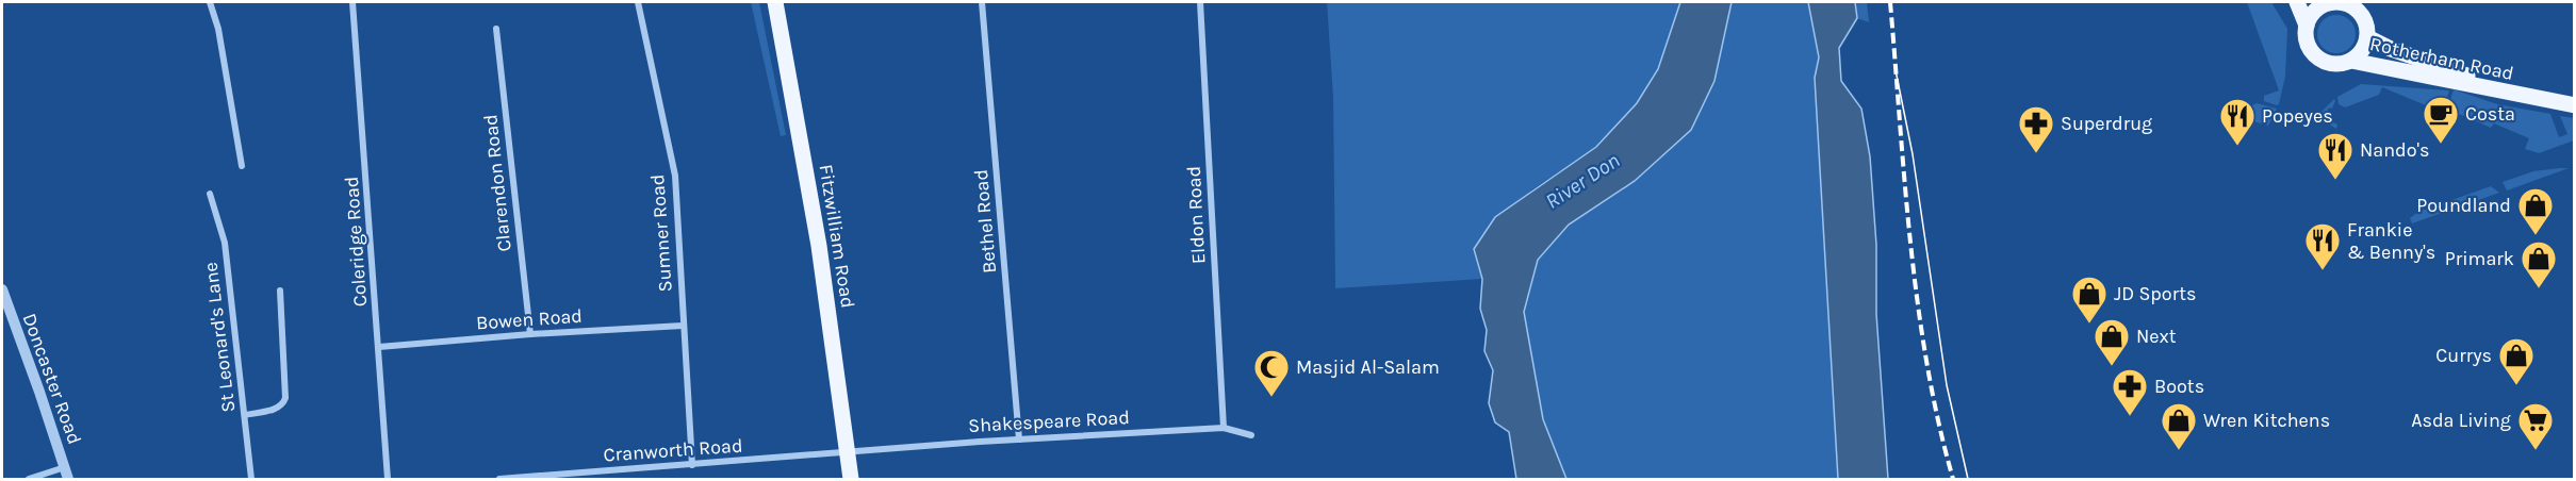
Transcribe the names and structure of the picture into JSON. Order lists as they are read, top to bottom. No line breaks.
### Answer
{"streets":{"main road":["Rotherham Road","Fitzwilliam Road"],"street":["Clarendon Road","Eldon Road","Bethel Road","Sumner Road","Coleridge Road","Bowen Road","St Leonard's Lane","Doncaster Road","Shakespeare Road","Cranworth Road"]},"crossings":[["Clarendon Road","Bowen Road"],["Eldon Road","Shakespeare Road"],["Bethel Road","Shakespeare Road"],["Sumner Road","Bowen Road"],["Sumner Road","Cranworth Road"],["Fitzwilliam Road","Shakespeare Road"],["Fitzwilliam Road","Cranworth Road"],["Coleridge Road","Bowen Road"],["Shakespeare Road","Cranworth Road"]],"water":["River Don"],"places":{"cafe":["Costa"],"restaurant":["Popeyes","Nando's","Frankie & Benny's"],"pharmacy":["Superdrug","Boots"],"shop":["Poundland","Primark","JD Sports","Next","Currys","Wren Kitchens"],"mosque":["Masjid Al-Salam"],"supermarket":["Asda Living"]}}
